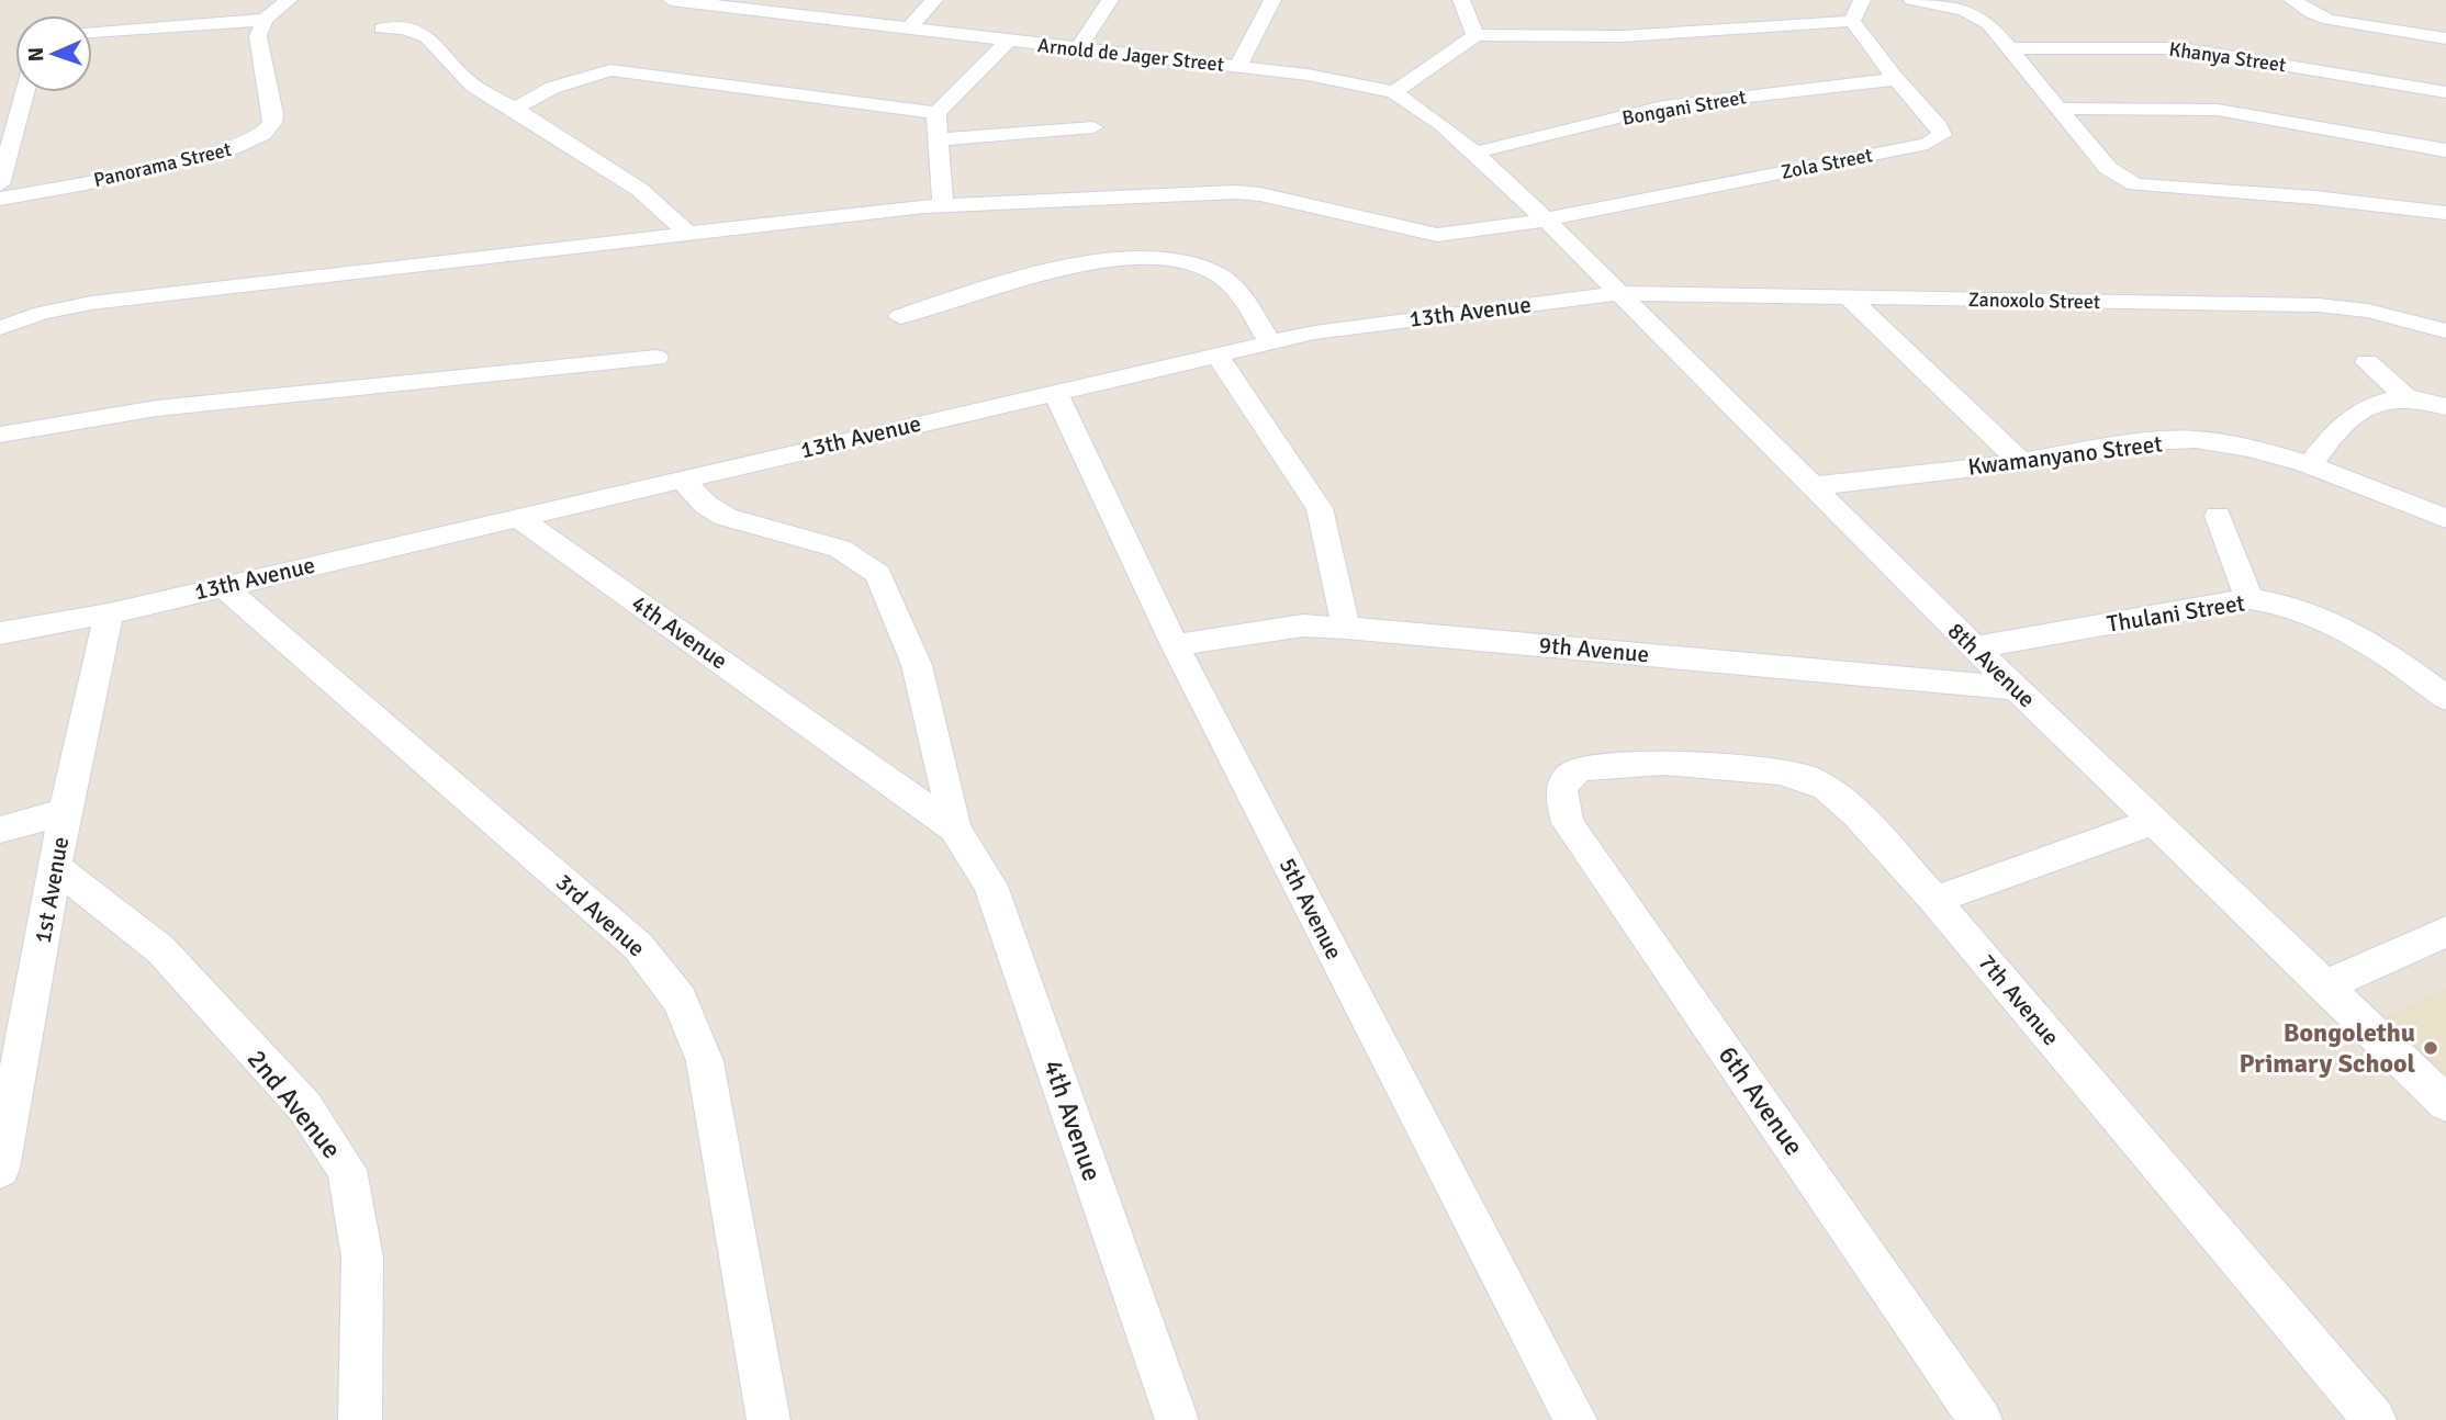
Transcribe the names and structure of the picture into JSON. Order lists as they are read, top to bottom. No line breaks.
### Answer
{"streets":{"street":["Arnold de Jager Street","Khanya Street","Bongani Street","Zola Street","Panorama Street","Zanoxolo Street","13th Avenue","Kwamanyano Street","Thulani Street","4th Avenue","9th Avenue","8th Avenue","1st Avenue","5th Avenue","3rd Avenue","7th Avenue","6th Avenue","2nd Avenue"]},"crossings":[["Arnold de Jager Street","Bongani Street"],["Arnold de Jager Street","Zola Street"],["Arnold de Jager Street","8th Avenue"],["Bongani Street","Zola Street"],["Zola Street","8th Avenue"],["Zanoxolo Street","13th Avenue"],["Zanoxolo Street","8th Avenue"],["13th Avenue","4th Avenue"],["13th Avenue","8th Avenue"],["13th Avenue","1st Avenue"],["13th Avenue","5th Avenue"],["13th Avenue","3rd Avenue"],["Kwamanyano Street","8th Avenue"],["Thulani Street","8th Avenue"],["9th Avenue","8th Avenue"],["9th Avenue","5th Avenue"],["1st Avenue","2nd Avenue"],["7th Avenue","6th Avenue"]],"places":["Bongolethu Primary School"],"north":"left"}
